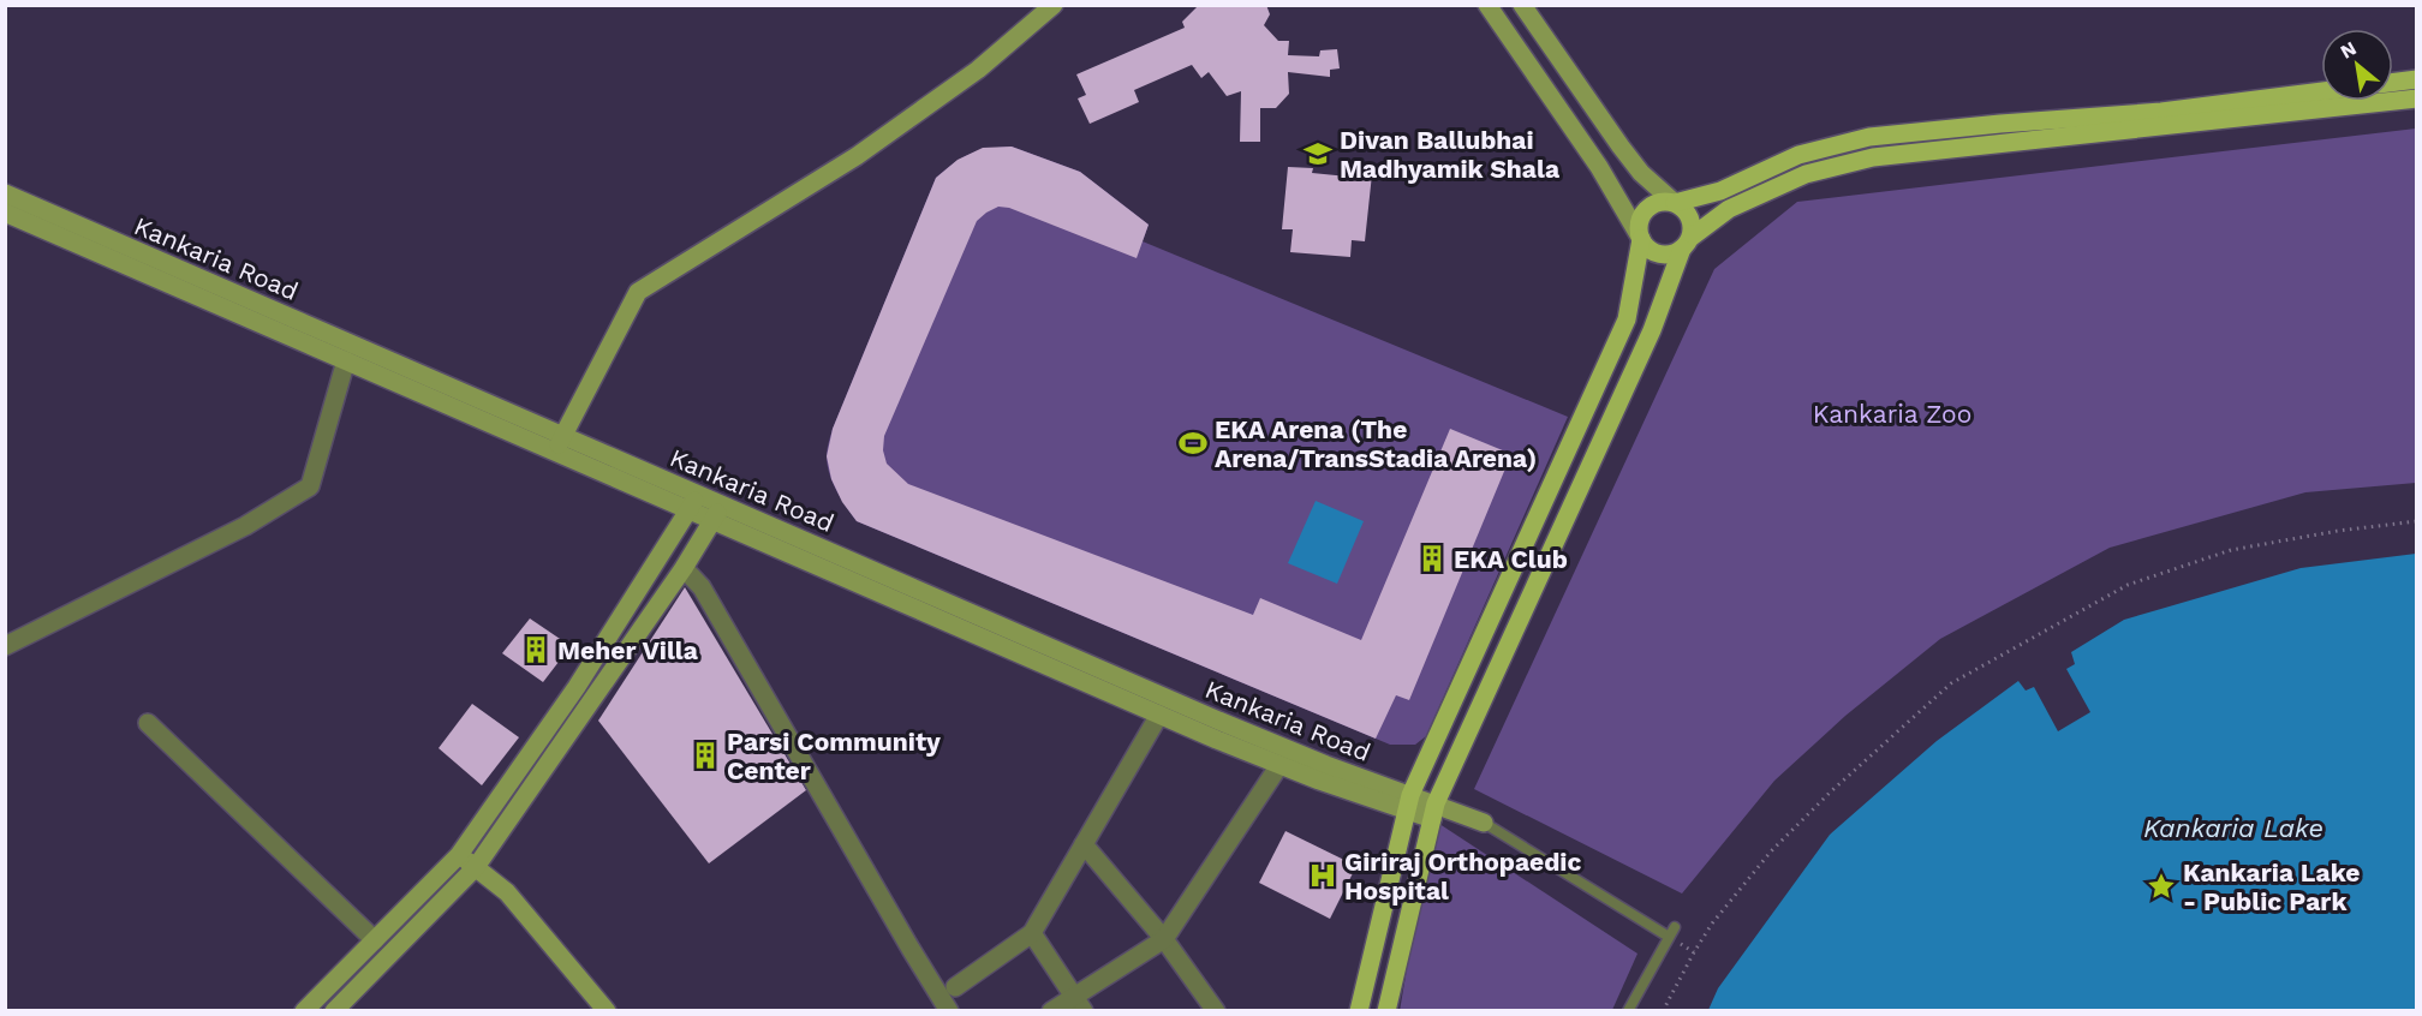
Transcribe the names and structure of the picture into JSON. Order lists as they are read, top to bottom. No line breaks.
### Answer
{"streets":{"main road":["Kankaria Road"]},"water":["Kankaria Lake"],"parks":["Kankaria Zoo"],"places":{"school or university":["Divan Ballubhai Madhyamik Shala"],"sports":["EKA Arena (The Arena/TransStadia Arena)"],"building":["EKA Club","Meher Villa","Parsi Community Center"],"hospital":["Giriraj Orthopaedic Hospital"],"place":["Kankaria Lake - Public Park"]},"north":"top left"}
